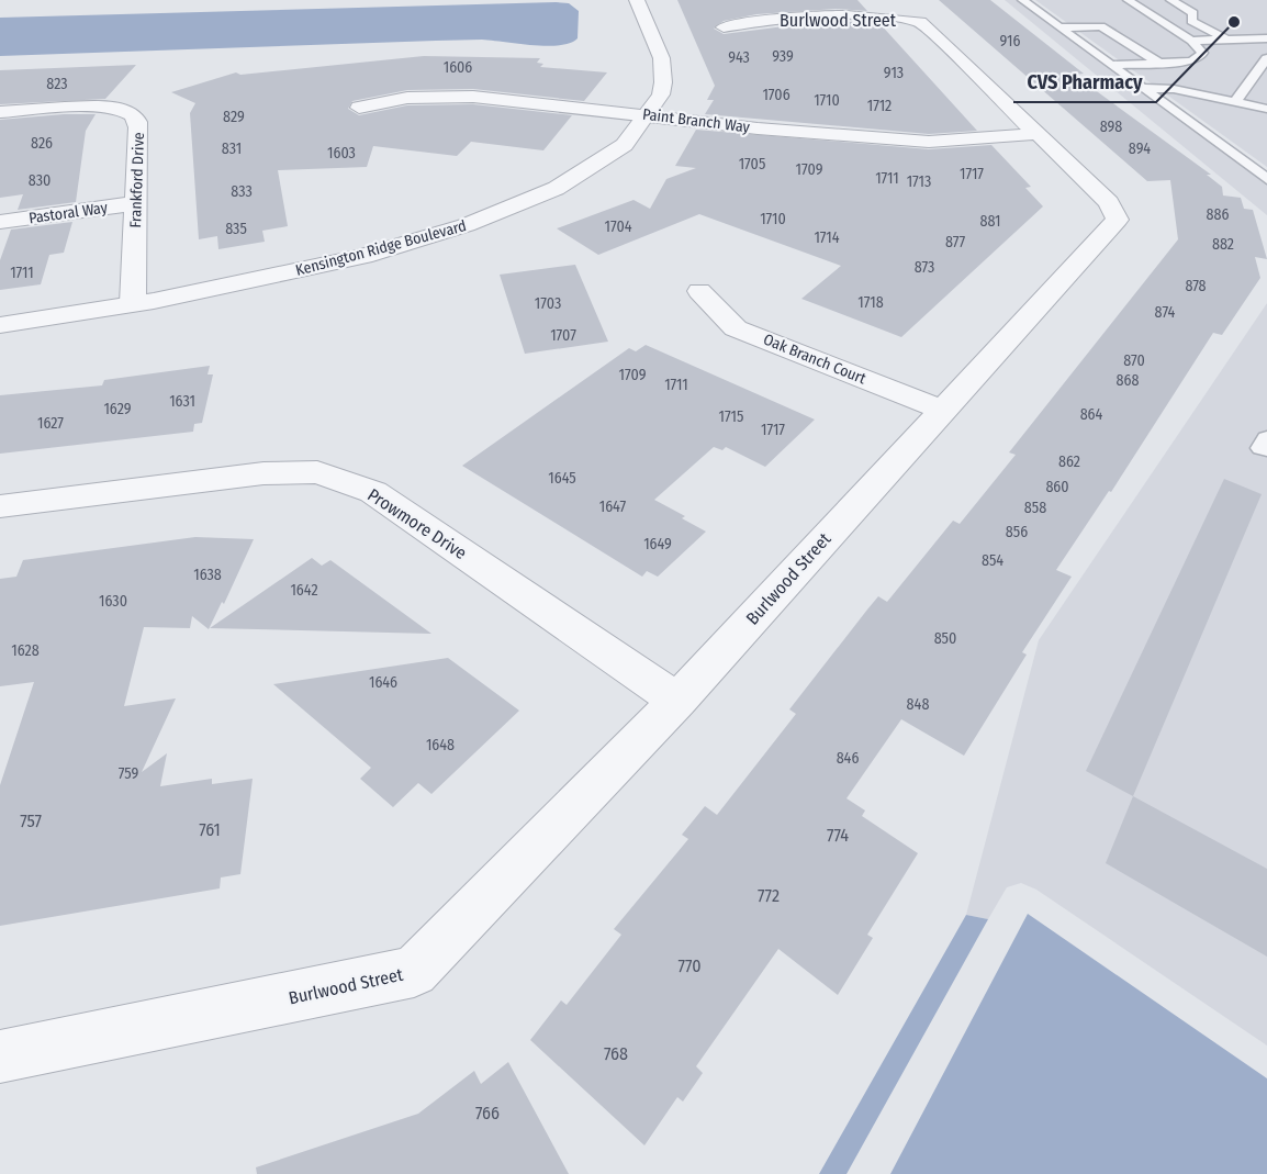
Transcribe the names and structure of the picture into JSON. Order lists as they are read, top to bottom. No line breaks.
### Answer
{"streets":{"street":["Burlwood Street","Paint Branch Way","Frankford Drive","Pastoral Way","Kensington Ridge Boulevard","Oak Branch Court","Prowmore Drive"]},"crossings":[["Burlwood Street","Paint Branch Way"],["Burlwood Street","Oak Branch Court"],["Burlwood Street","Prowmore Drive"],["Paint Branch Way","Kensington Ridge Boulevard"],["Frankford Drive","Pastoral Way"],["Frankford Drive","Kensington Ridge Boulevard"]],"places":["CVS Pharmacy"],"house_numbers":["916","939","943","1606","913","823","1706","1710","1712","829","898","826","831","894","1603","1705","1709","1717","1711","830","1713","833","886","1710","881","1704","835","1714","877","882","873","1711","878","1718","1703","874","1707","870","1709","868","1711","1631","1629","864","1715","1627","1717","862","1645","860","1647","858","856","1649","854","1638","1642","1630","850","1628","1646","848","1648","846","759","757","761","774","772","770","768","766"]}
